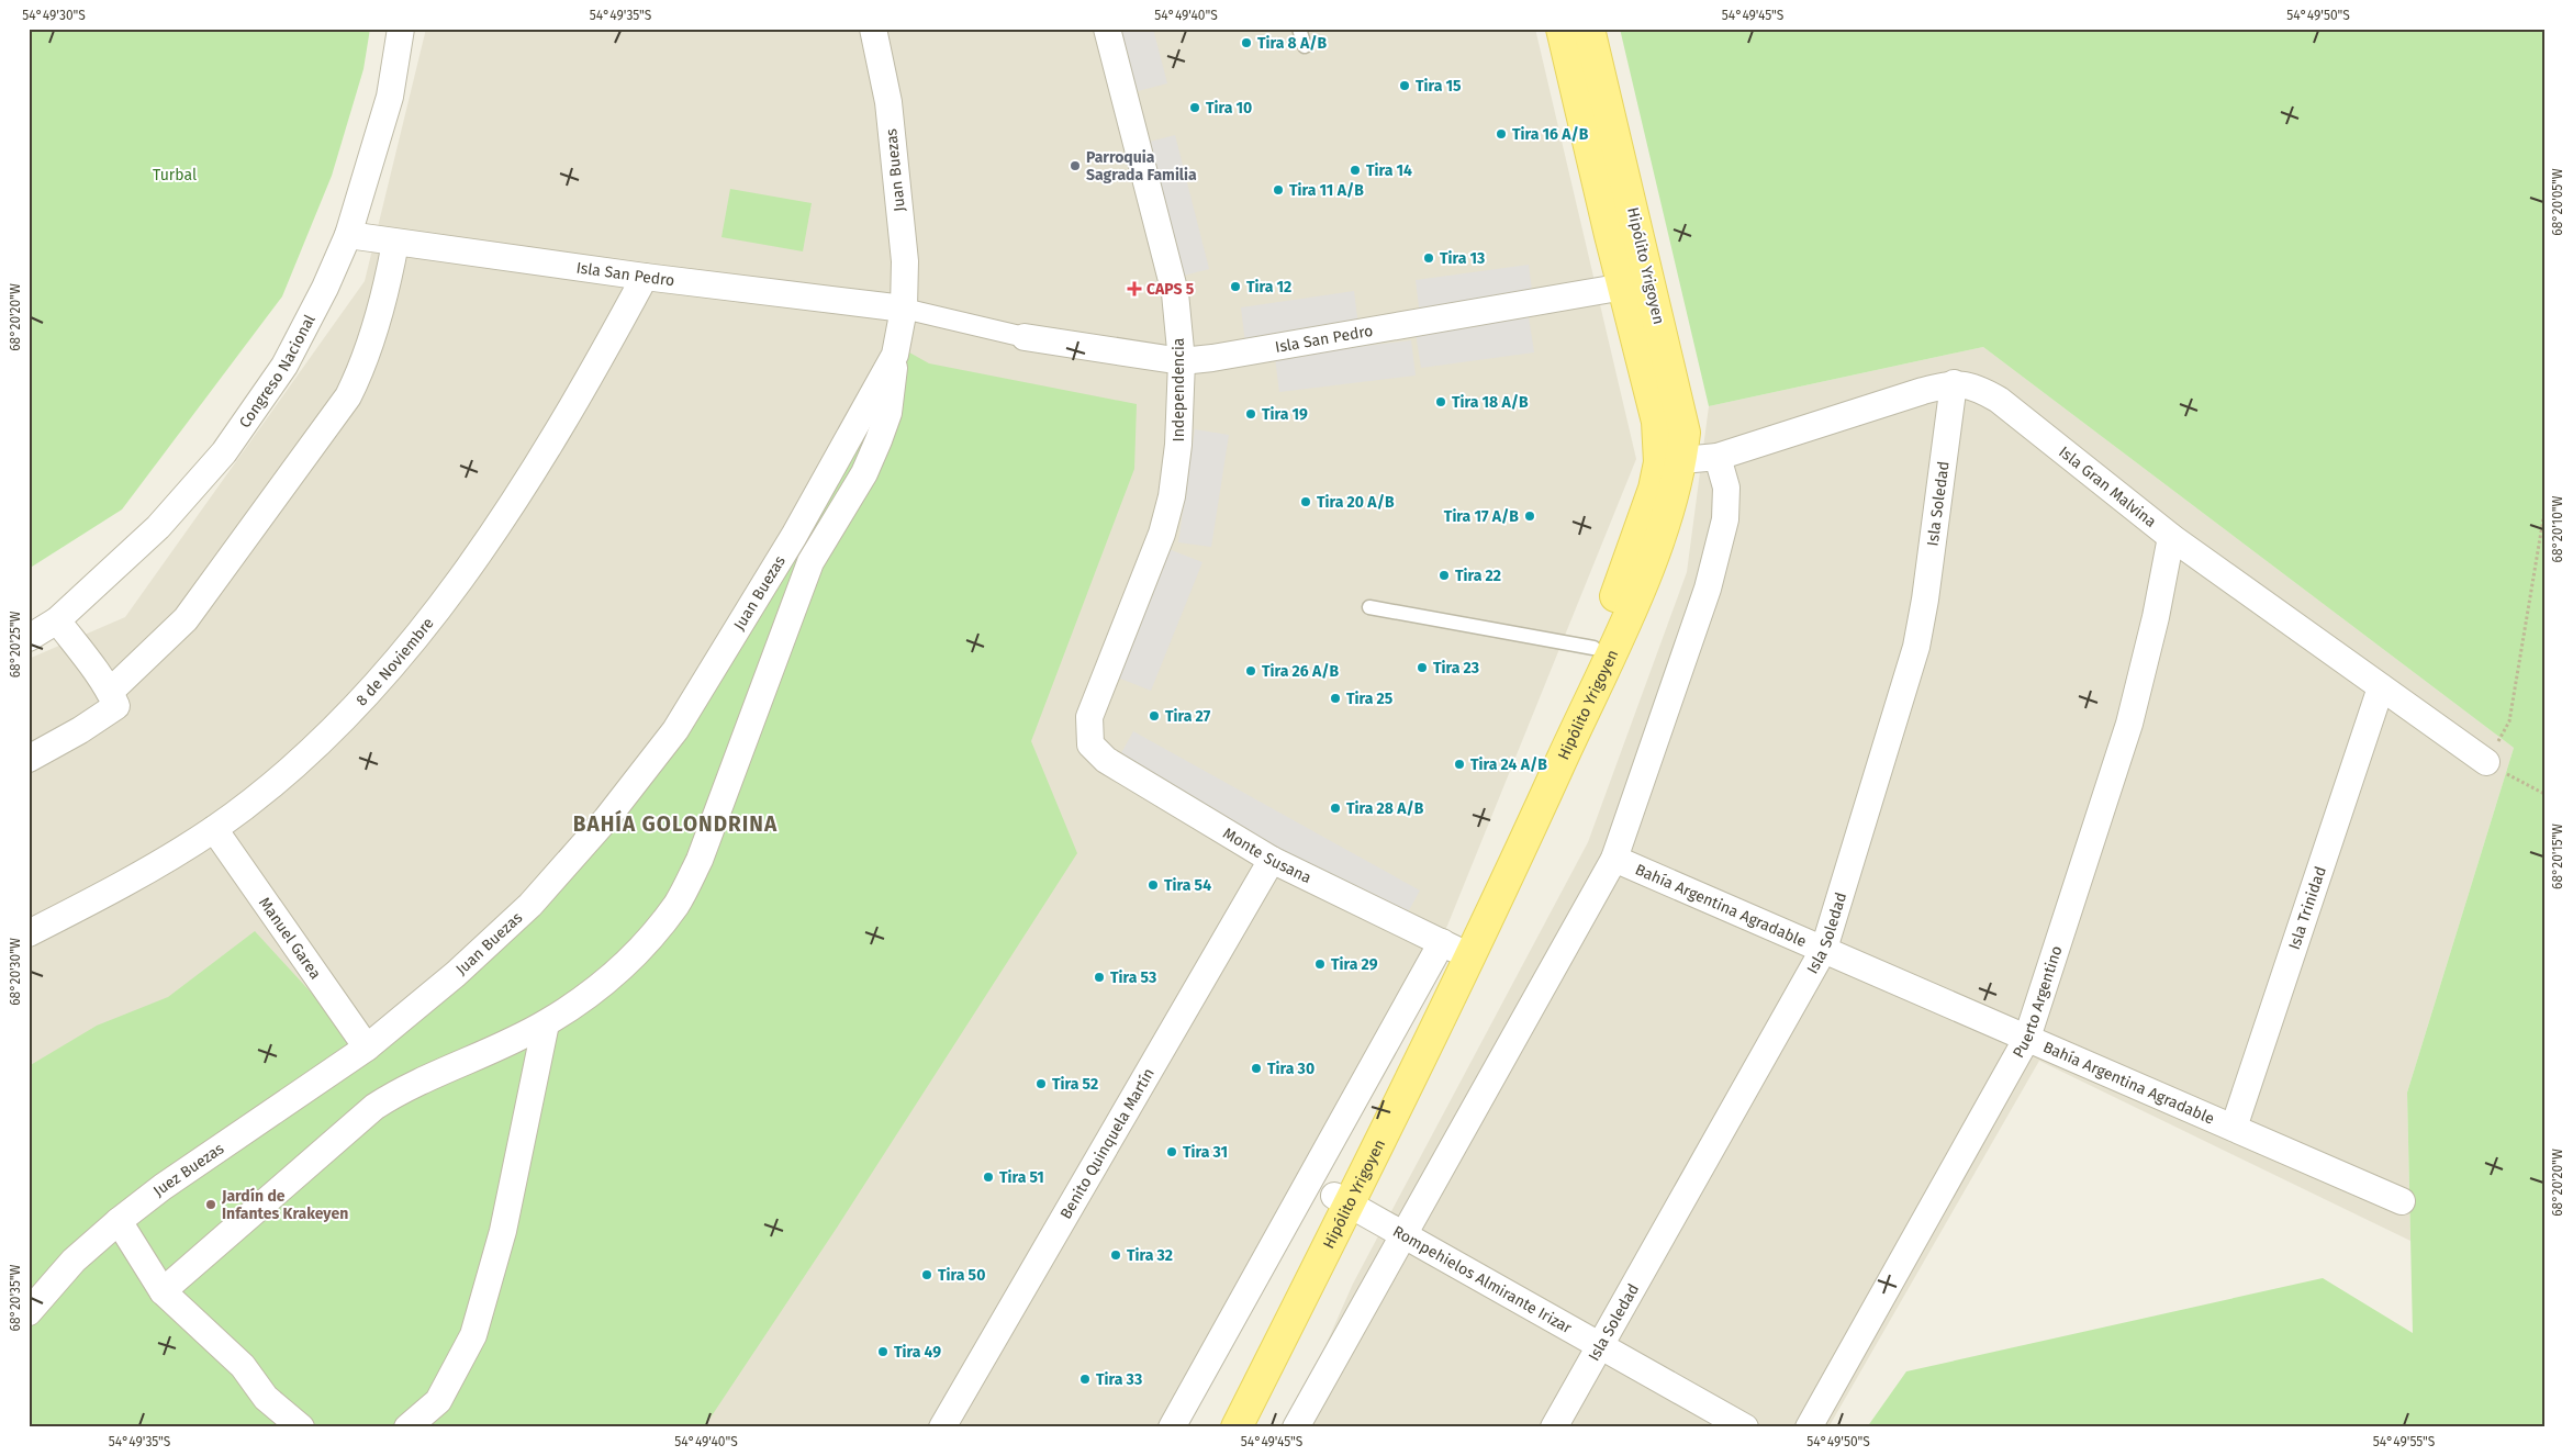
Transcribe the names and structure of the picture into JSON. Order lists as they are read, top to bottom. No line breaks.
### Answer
{"streets":{"main road":["Hipólito Yrigoyen"],"street":["Juan Buezas","Isla San Pedro","Congreso Nacional","Independencia","Isla Gran Malvina","Isla Soledad","8 de Noviembre","Monte Susana","Bahía Argentina Agradable","Isla Trinidad","Manuel Garea","Puerto Argentino","Benito Quinquela Martín","Juez Buezas","Rompehielos Almirante Irizar"]},"crossings":[["Juan Buezas","Isla San Pedro"],["Juan Buezas","Manuel Garea"],["Juan Buezas","Juez Buezas"],["Hipólito Yrigoyen","Isla San Pedro"],["Hipólito Yrigoyen","Isla Gran Malvina"],["Hipólito Yrigoyen","Monte Susana"],["Hipólito Yrigoyen","Rompehielos Almirante Irizar"],["Isla San Pedro","Congreso Nacional"],["Isla San Pedro","Independencia"],["Isla San Pedro","8 de Noviembre"],["Independencia","Monte Susana"],["Isla Gran Malvina","Isla Soledad"],["Isla Gran Malvina","Isla Trinidad"],["Isla Gran Malvina","Puerto Argentino"],["Isla Soledad","Bahía Argentina Agradable"],["Isla Soledad","Rompehielos Almirante Irizar"],["8 de Noviembre","Manuel Garea"],["Monte Susana","Benito Quinquela Martín"],["Bahía Argentina Agradable","Isla Trinidad"],["Bahía Argentina Agradable","Puerto Argentino"],["Manuel Garea","Juez Buezas"]],"districts":["BAHÍA GOLONDRINA"],"parks":["Turbal"],"places":{"other":["Tira 8 A/B","Tira 15","Tira 10","Tira 16 A/B","Parroquia Sagrada Familia","Tira 14","Tira 11 A/B","Tira 13","Tira 12","Tira 18 A/B","Tira 19","Tira 20 A/B","Tira 17 A/B","Tira 22","Tira 23","Tira 26 A/B","Tira 25","Tira 27","Tira 24 A/B","Tira 28 A/B","Tira 54","Tira 29","Tira 53","Tira 30","Tira 52","Tira 31","Tira 51","Jardín de Infantes Krakeyen","Tira 32","Tira 50","Tira 49","Tira 33"],"health":["CAPS 5"]},"coordinates":["54°49'30\"S","54°49'35\"S","54°49'40\"S","54°49'45\"S","54°49'50\"S","68°20'05\"W","68°20'20\"W","68°20'10\"W","68°20'25\"W","68°20'15\"W","68°20'30\"W","68°20'35\"W","54°49'55\"S"]}
